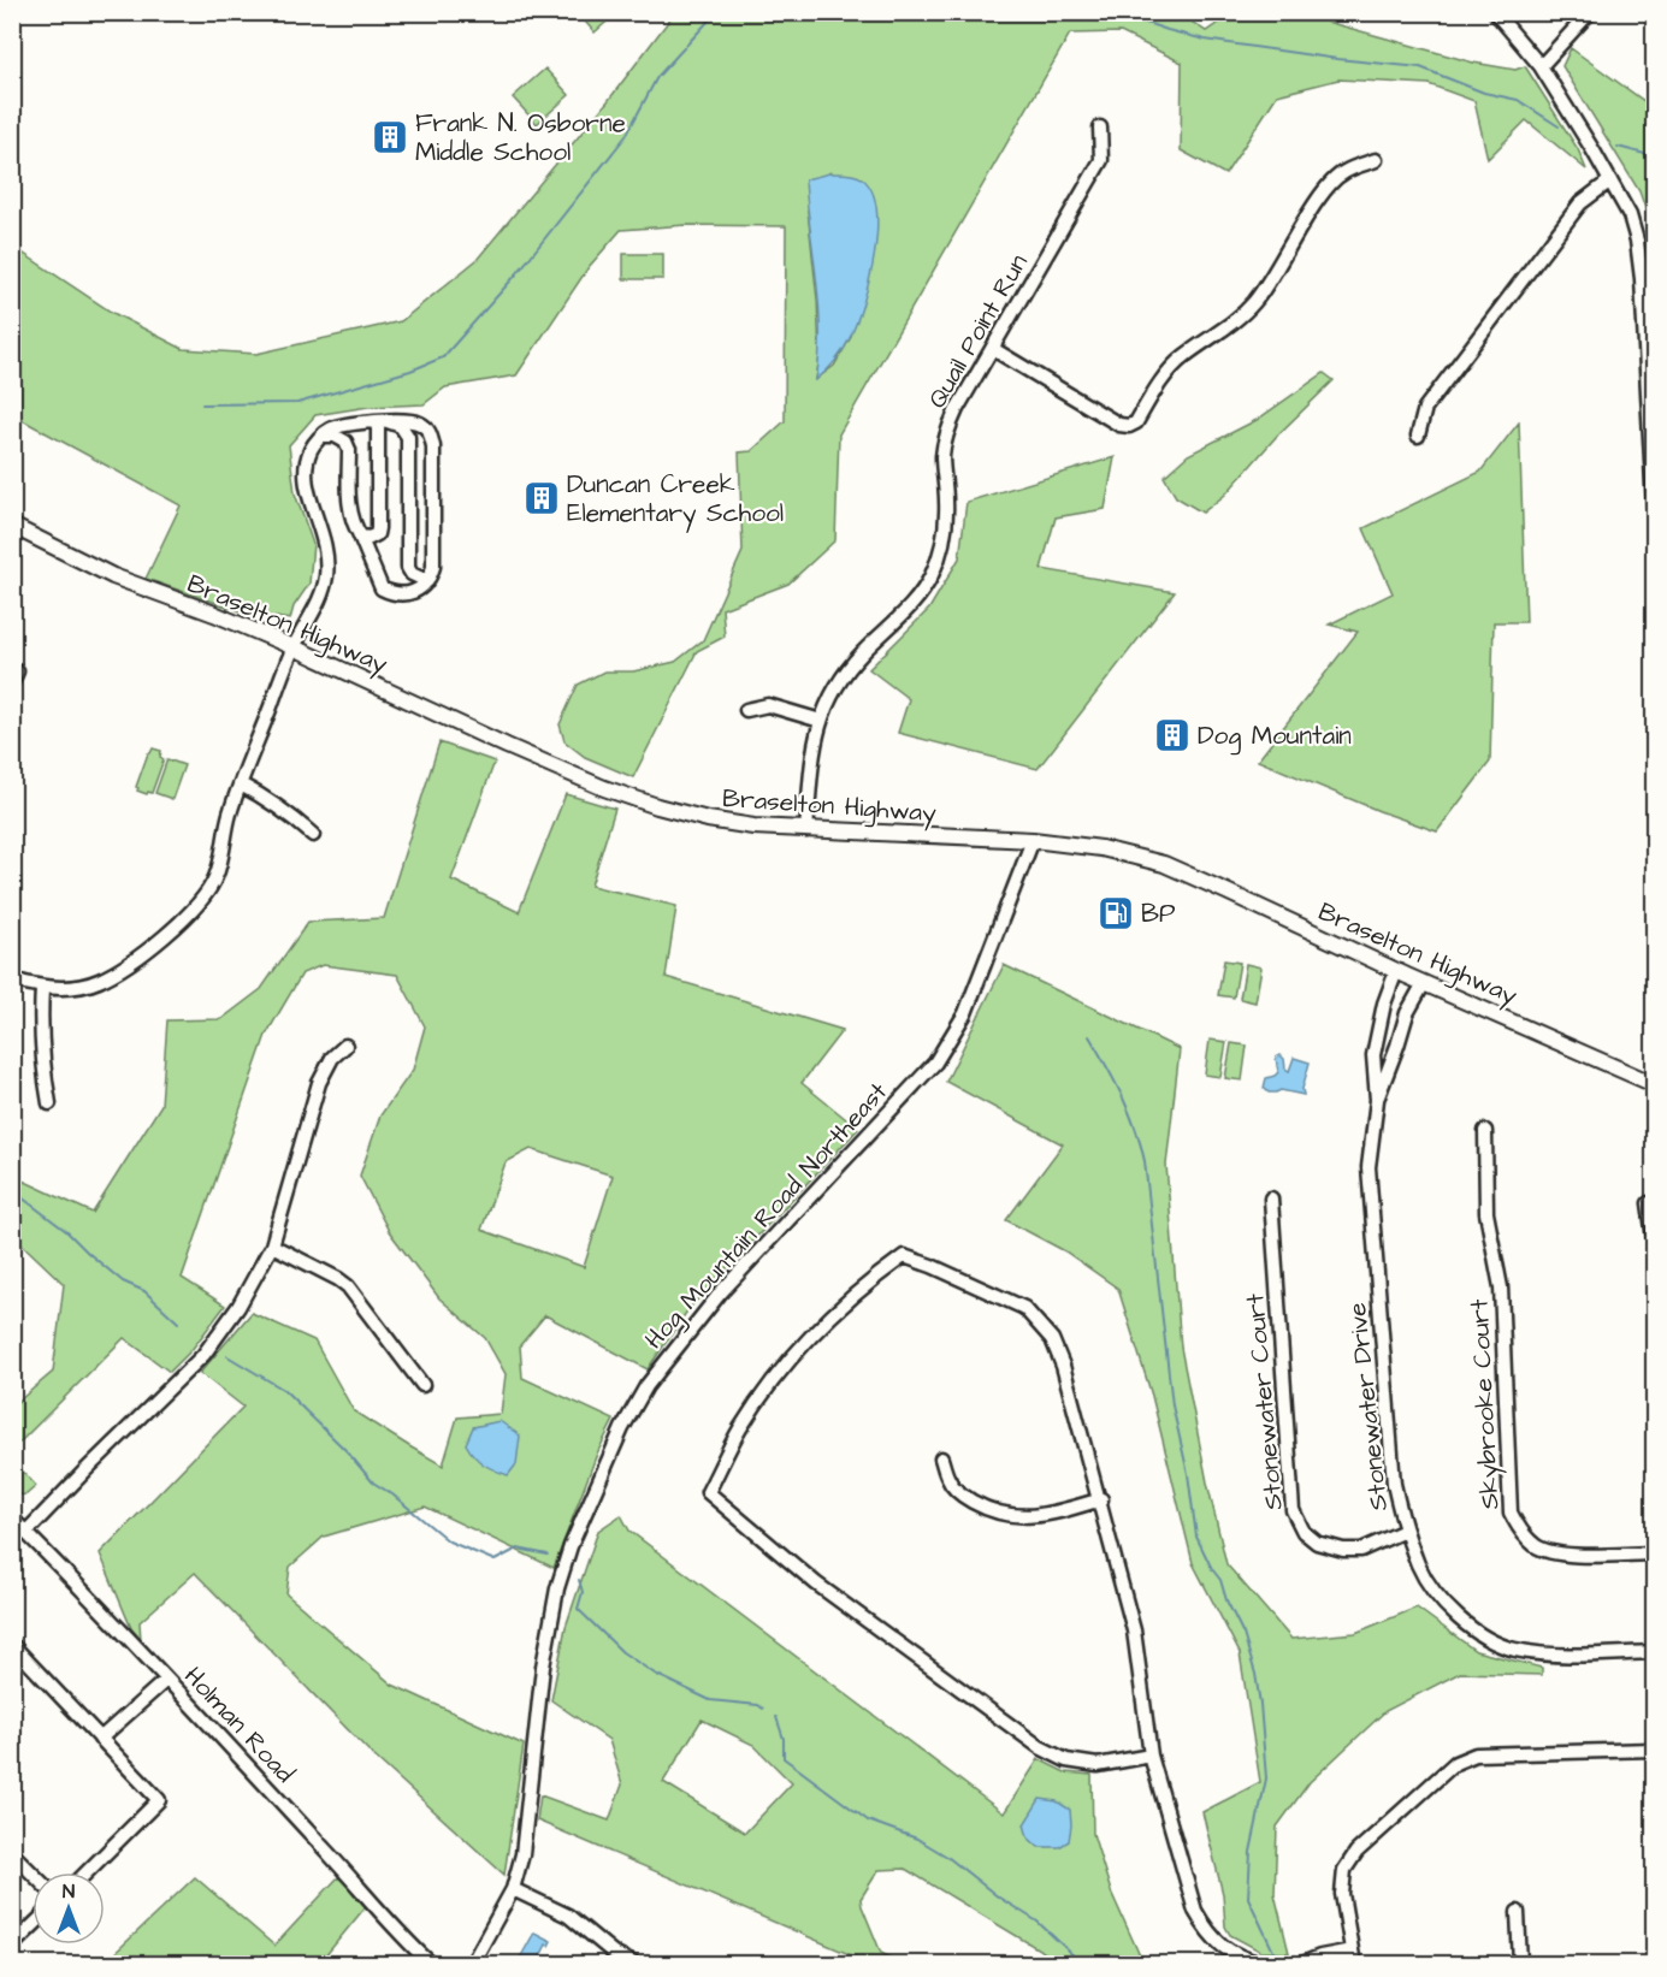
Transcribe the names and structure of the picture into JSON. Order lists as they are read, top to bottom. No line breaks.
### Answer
{"streets":{"main road":["Braselton Highway"],"street":["Quail Point Run","Hog Mountain Road Northeast","Stonewater Court","Skybrooke Court","Stonewater Drive","Holman Road"]},"crossings":[["Quail Point Run","Braselton Highway"],["Braselton Highway","Hog Mountain Road Northeast"],["Braselton Highway","Stonewater Drive"],["Stonewater Court","Stonewater Drive"]],"places":{"building":["Frank N. Osborne Middle School","Duncan Creek Elementary School","Dog Mountain"],"fuel station":["BP"]},"north":"top"}
